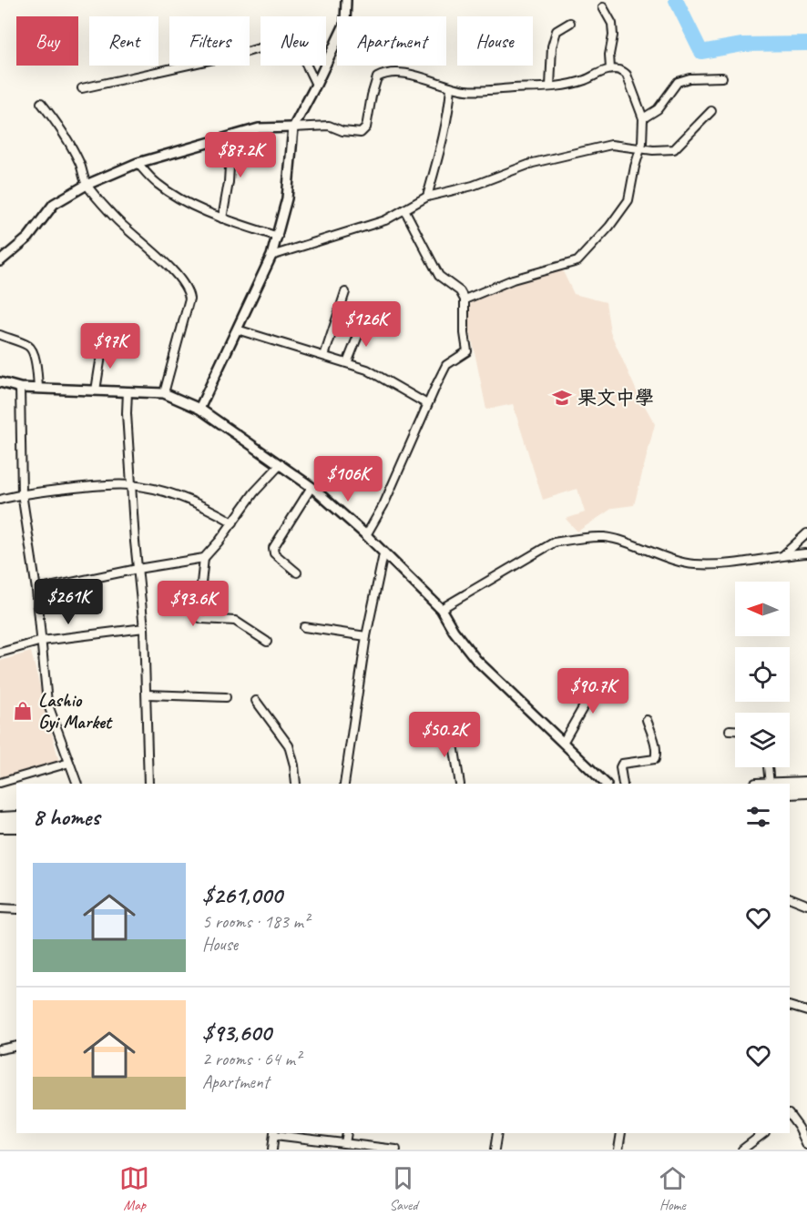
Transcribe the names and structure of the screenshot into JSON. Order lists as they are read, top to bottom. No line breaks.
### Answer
{"places":{"school or university":["果文中學"],"shop":["Lashio Gyi Market"]},"north":"left","page":{"chip":["Buy","Rent","Filters","New","Apartment","House"],"price":["$87.2K","$126K","$97K","$106K","$261K","$93.6K","$90.7K","$50.2K"],"heading":"8 homes","list":[{"name":"$261,000","note":"5 rooms · 183 m² · House"},{"name":"$93,600","note":"2 rooms · 64 m² · Apartment"}],"tabs":["Map","Saved","Home"]}}
